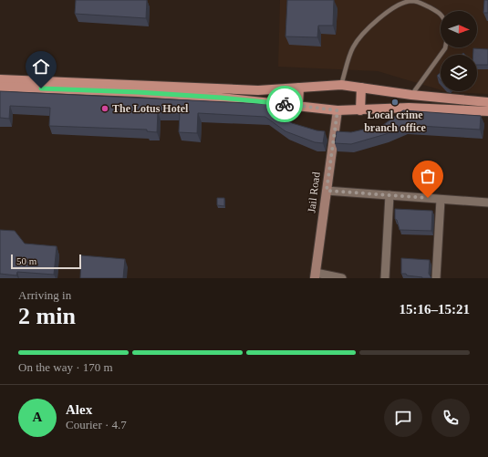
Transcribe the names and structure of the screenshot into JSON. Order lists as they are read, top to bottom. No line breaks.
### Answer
{"streets":{"street":["Jail Road"]},"places":["Local crime branch office","The Lotus Hotel"],"scale_bar":"50 m","north":"right","page":{"scale":"50 m","heading":["2 min","Arriving in","15:16–15:21"],"panel":["Alex","Courier · 4.7"],"bar":"On the way · 170 m","round":"A"}}
